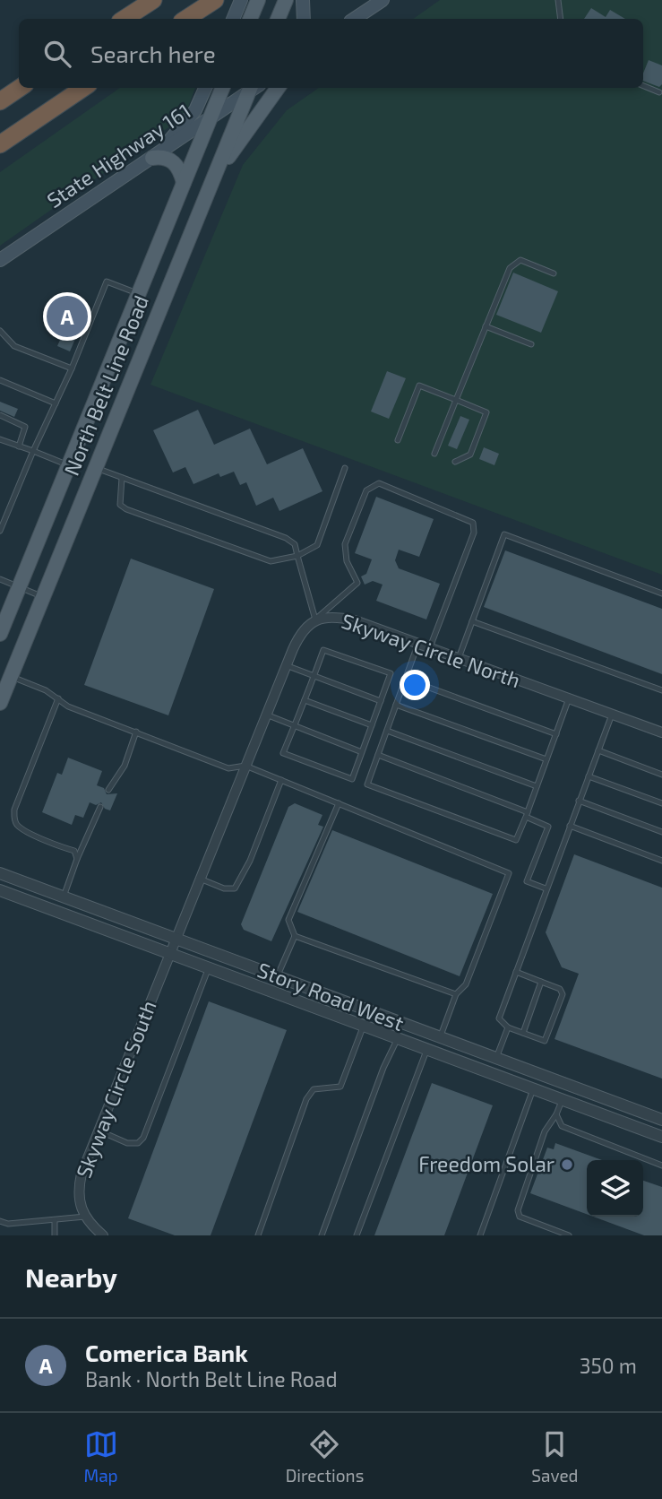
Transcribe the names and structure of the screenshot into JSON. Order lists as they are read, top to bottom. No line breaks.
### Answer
{"streets":{"main road":["State Highway 161","North Belt Line Road"],"street":["Skyway Circle North","Story Road West","Skyway Circle South"]},"crossings":[["State Highway 161","North Belt Line Road"],["Skyway Circle North","Story Road West"],["Skyway Circle North","Skyway Circle South"],["Story Road West","Skyway Circle South"]],"places":["Freedom Solar"],"page":{"search":"Search here","pins":"A","heading":"Nearby","list":[{"mark":"A","name":"Comerica Bank","note":"Bank · North Belt Line Road","value":"350 m"}],"nav":["Map","Directions","Saved"]}}
